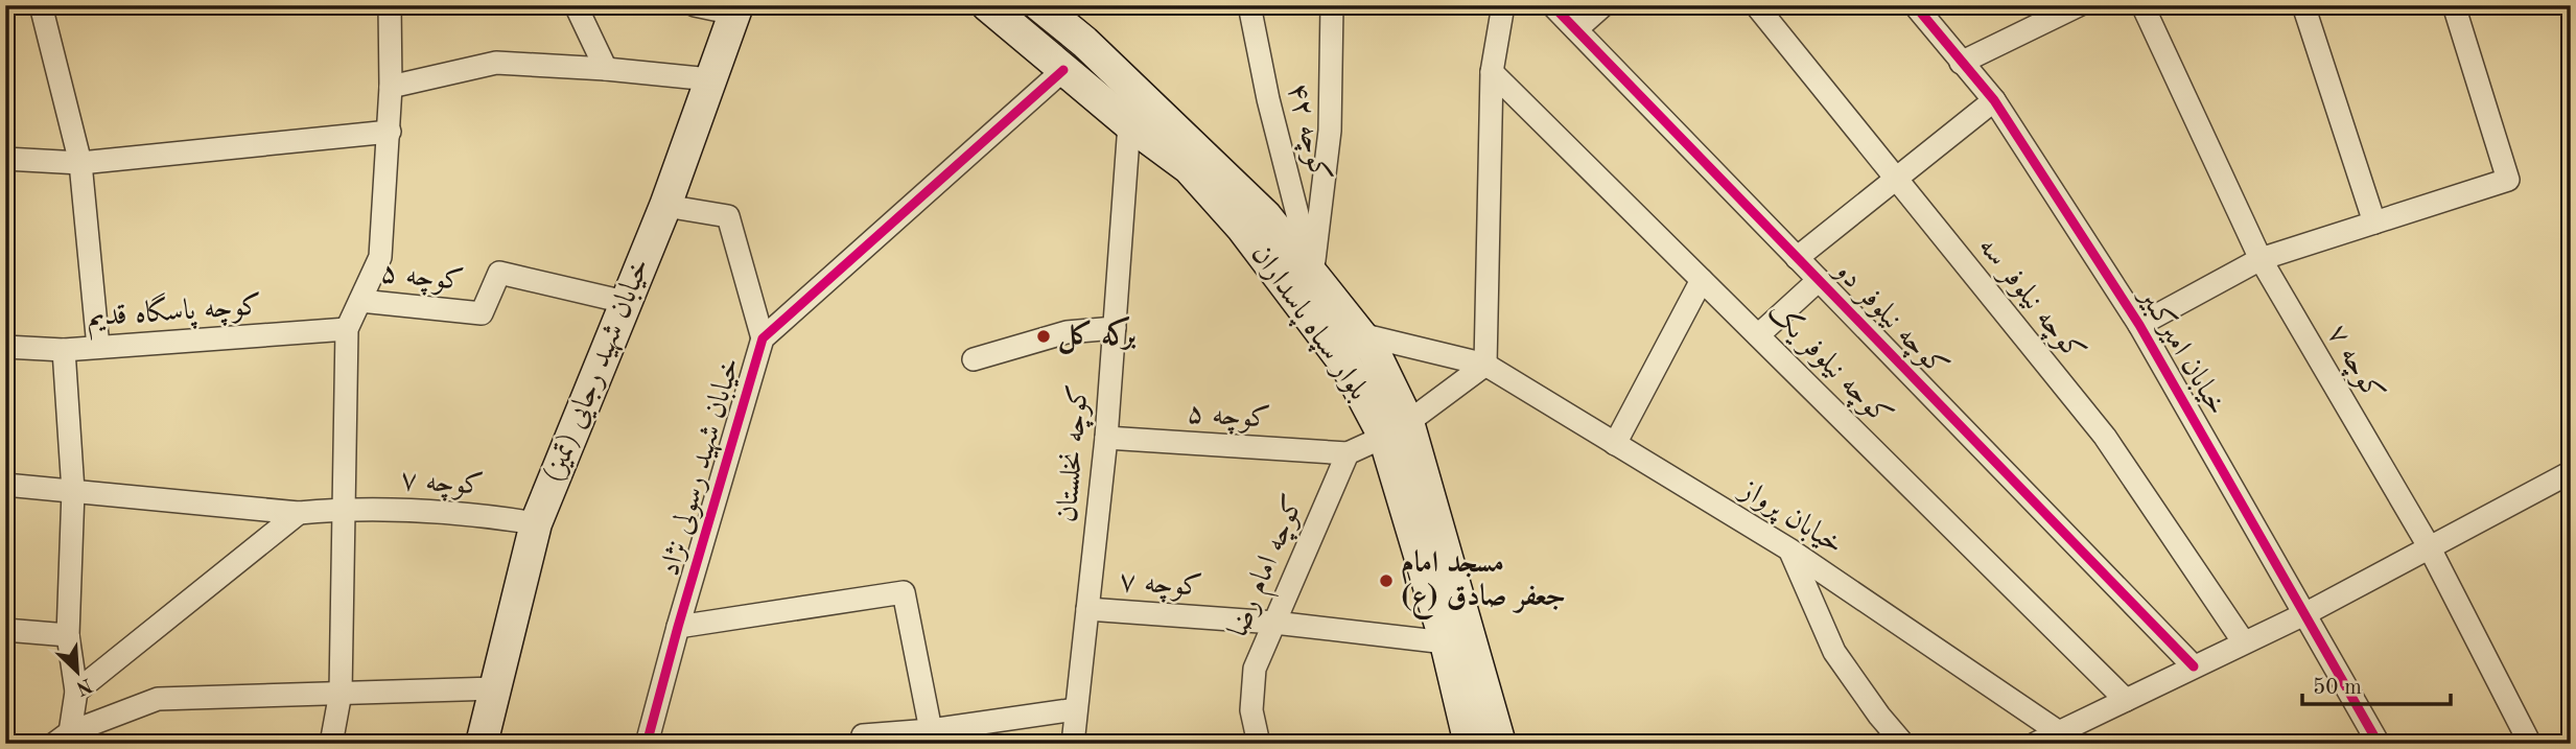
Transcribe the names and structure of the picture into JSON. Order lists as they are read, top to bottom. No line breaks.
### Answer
{"streets":{"main road":["بلوار سپاه پاسداران","خیابان شهید رجایی (تمیز)"],"street":["کوچه ۴۲","کوچه ۵","کوچه نیلوفر سه","کوچه پاسگاه قدیم","کوچه نیلوفر دو","خیابان امیرکبیر","کوچه ۷","کوچه نیلوفر یک","کوچه نخلستان","خیابان شهید رسولی نژاد","خیابان پرواز","کوچه امام رضا"]},"crossings":[["کوچه ۴۲","بلوار سپاه پاسداران"],["کوچه ۵","خیابان شهید رجایی (تمیز)"],["کوچه ۵","کوچه نخلستان"],["کوچه ۵","کوچه امام رضا"],["بلوار سپاه پاسداران","کوچه ۷"],["بلوار سپاه پاسداران","کوچه نخلستان"],["بلوار سپاه پاسداران","خیابان شهید رسولی نژاد"],["بلوار سپاه پاسداران","خیابان پرواز"],["کوچه ۷","خیابان شهید رجایی (تمیز)"],["کوچه ۷","کوچه نخلستان"],["کوچه ۷","کوچه امام رضا"],["خیابان شهید رجایی (تمیز)","خیابان شهید رسولی نژاد"]],"places":["برکه کل","مسجد امام جعفر صادق (ع)"],"scale_bar":"50 m","north":"bottom right"}
